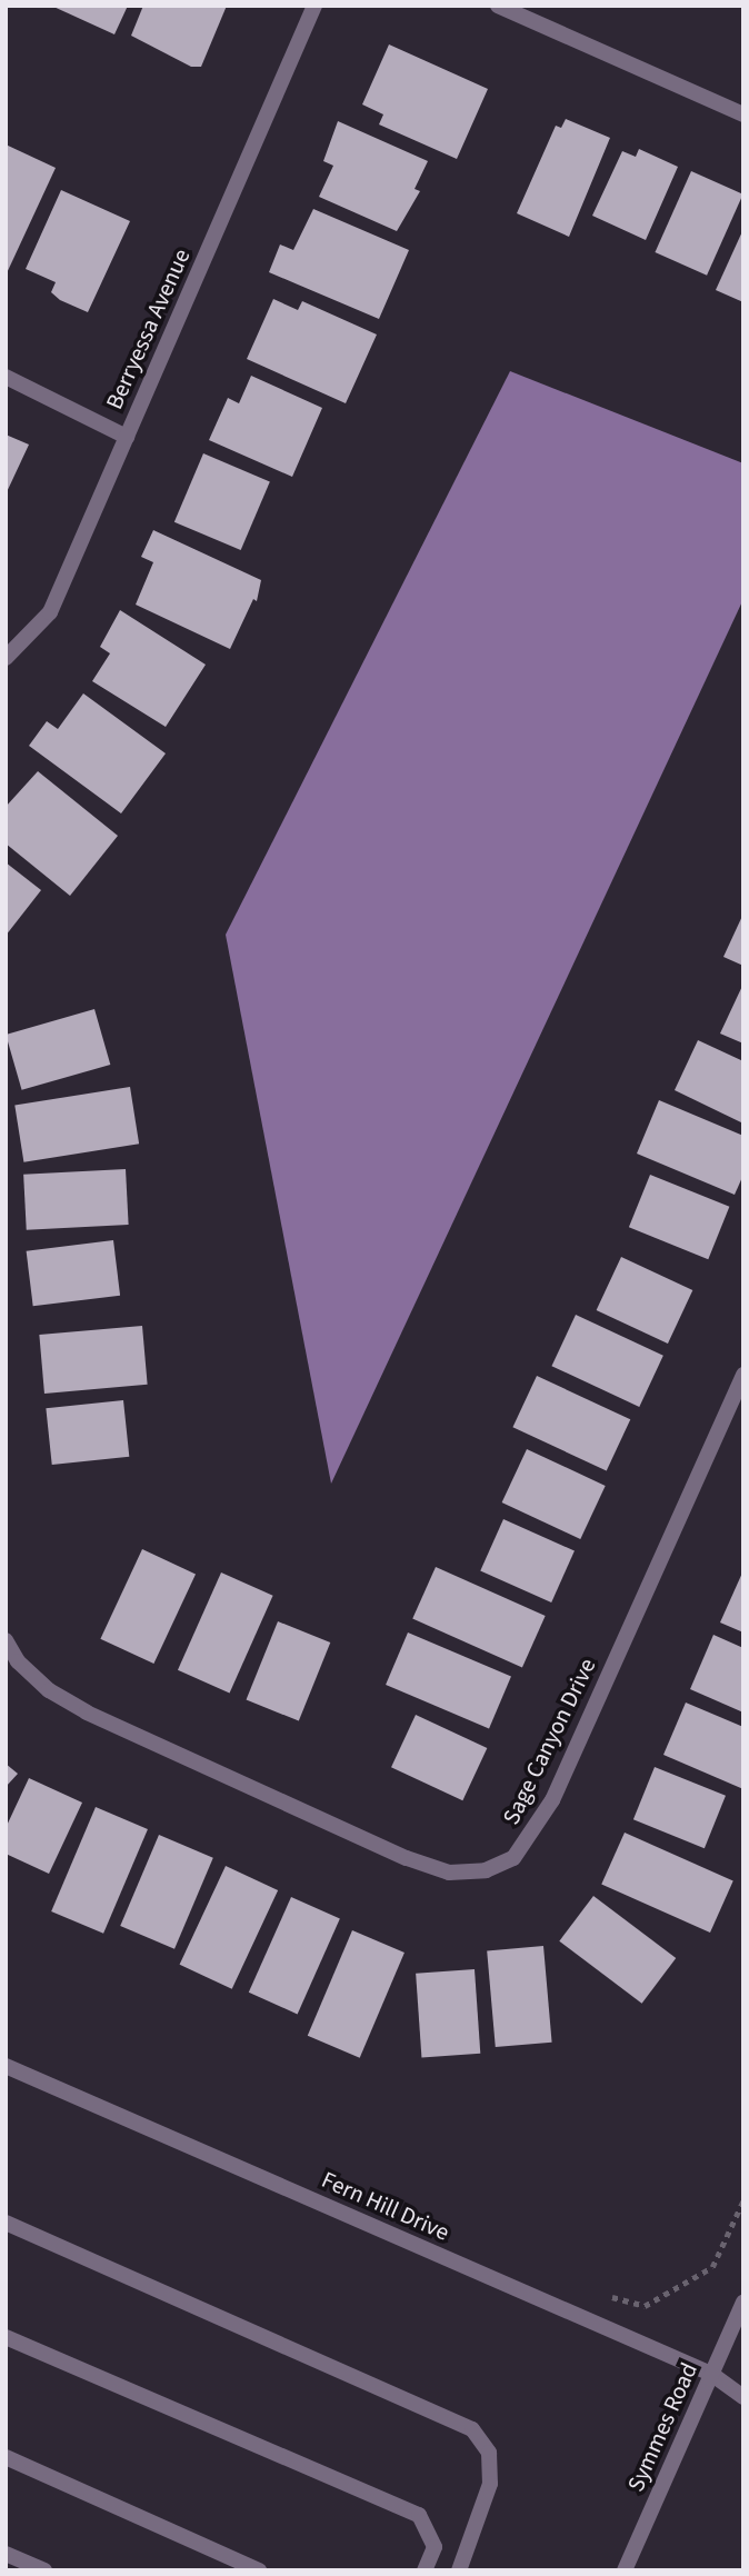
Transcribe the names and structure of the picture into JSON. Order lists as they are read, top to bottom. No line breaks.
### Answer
{"streets":{"street":["Berryessa Avenue","Sage Canyon Drive","Fern Hill Drive","Symmes Road"]},"crossings":[["Fern Hill Drive","Symmes Road"]]}
